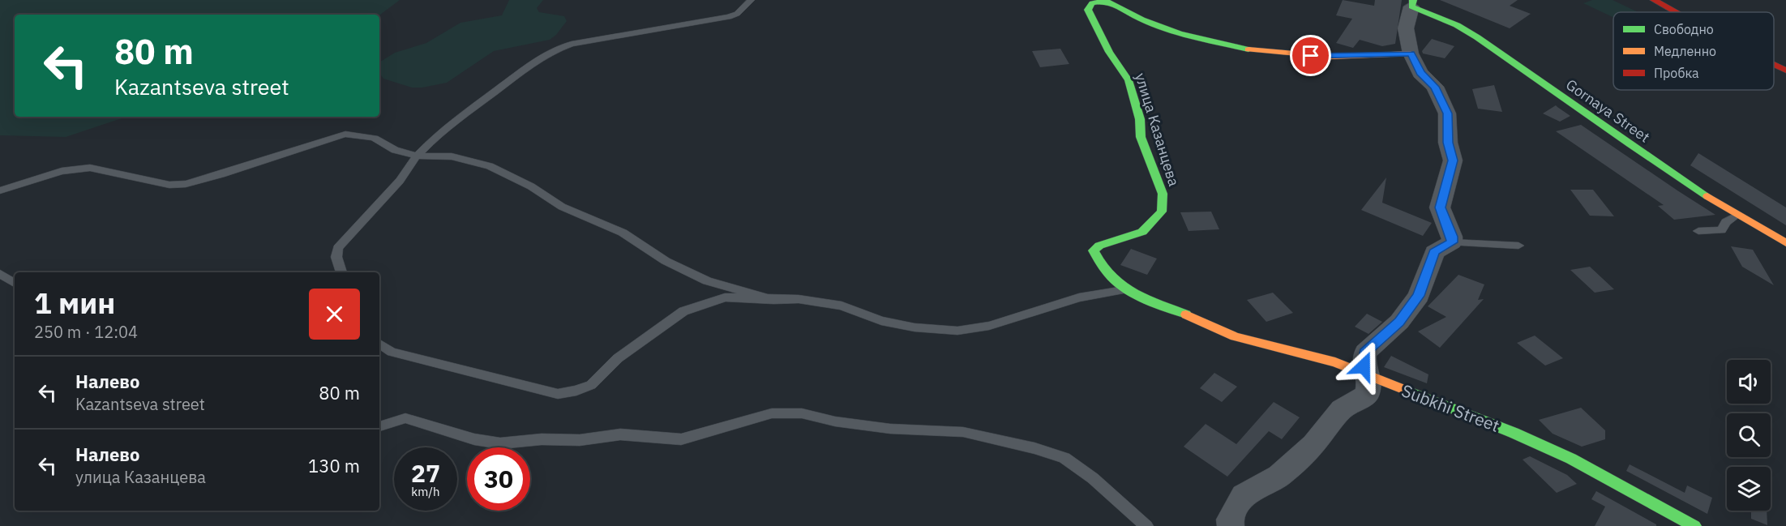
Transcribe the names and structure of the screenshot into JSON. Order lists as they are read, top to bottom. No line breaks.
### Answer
{"streets":{"street":["Gornaya Street","улица Казанцева","Subkhi Street"]},"crossings":[["улица Казанцева","Subkhi Street"]],"legend":["Свободно","Медленно","Пробка"],"page":{"turn":["80 m","Kazantseva street"],"heading":["1 мин","250 m · 12:04"],"list":[{"name":"Налево","note":"Kazantseva street","value":"80 m"},{"name":"Налево","note":"улица Казанцева","value":"130 m"}],"speed":"27 km/h","limit":"30"}}
